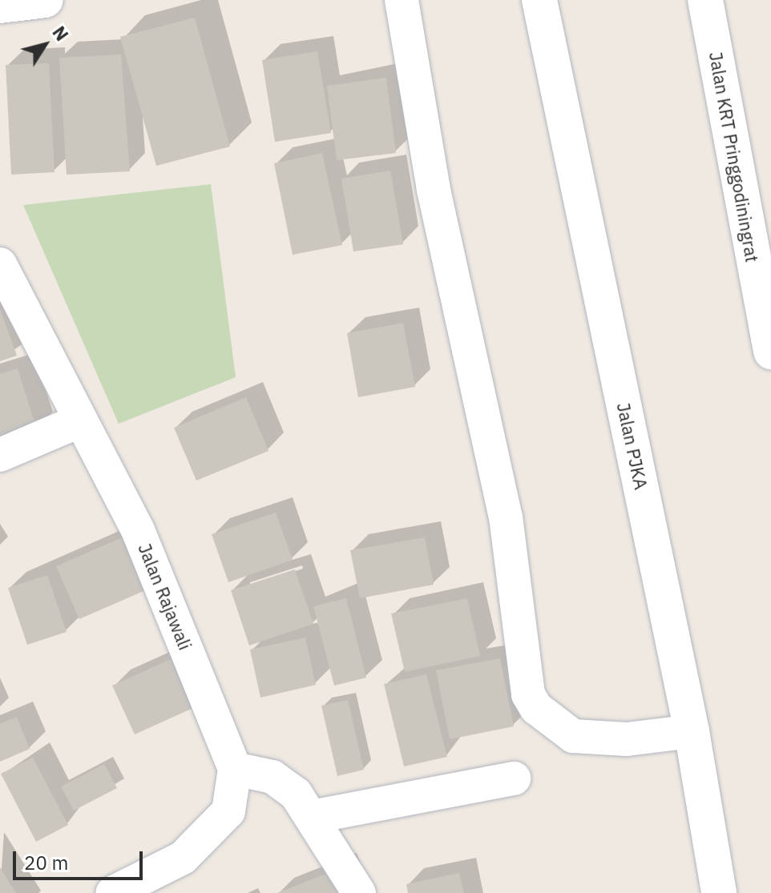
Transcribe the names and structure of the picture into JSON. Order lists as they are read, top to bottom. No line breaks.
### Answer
{"streets":{"main road":["Jalan KRT Pringgodiningrat","Jalan PJKA"],"street":["Jalan Rajawali"]},"scale_bar":"20 m","north":"top right"}
